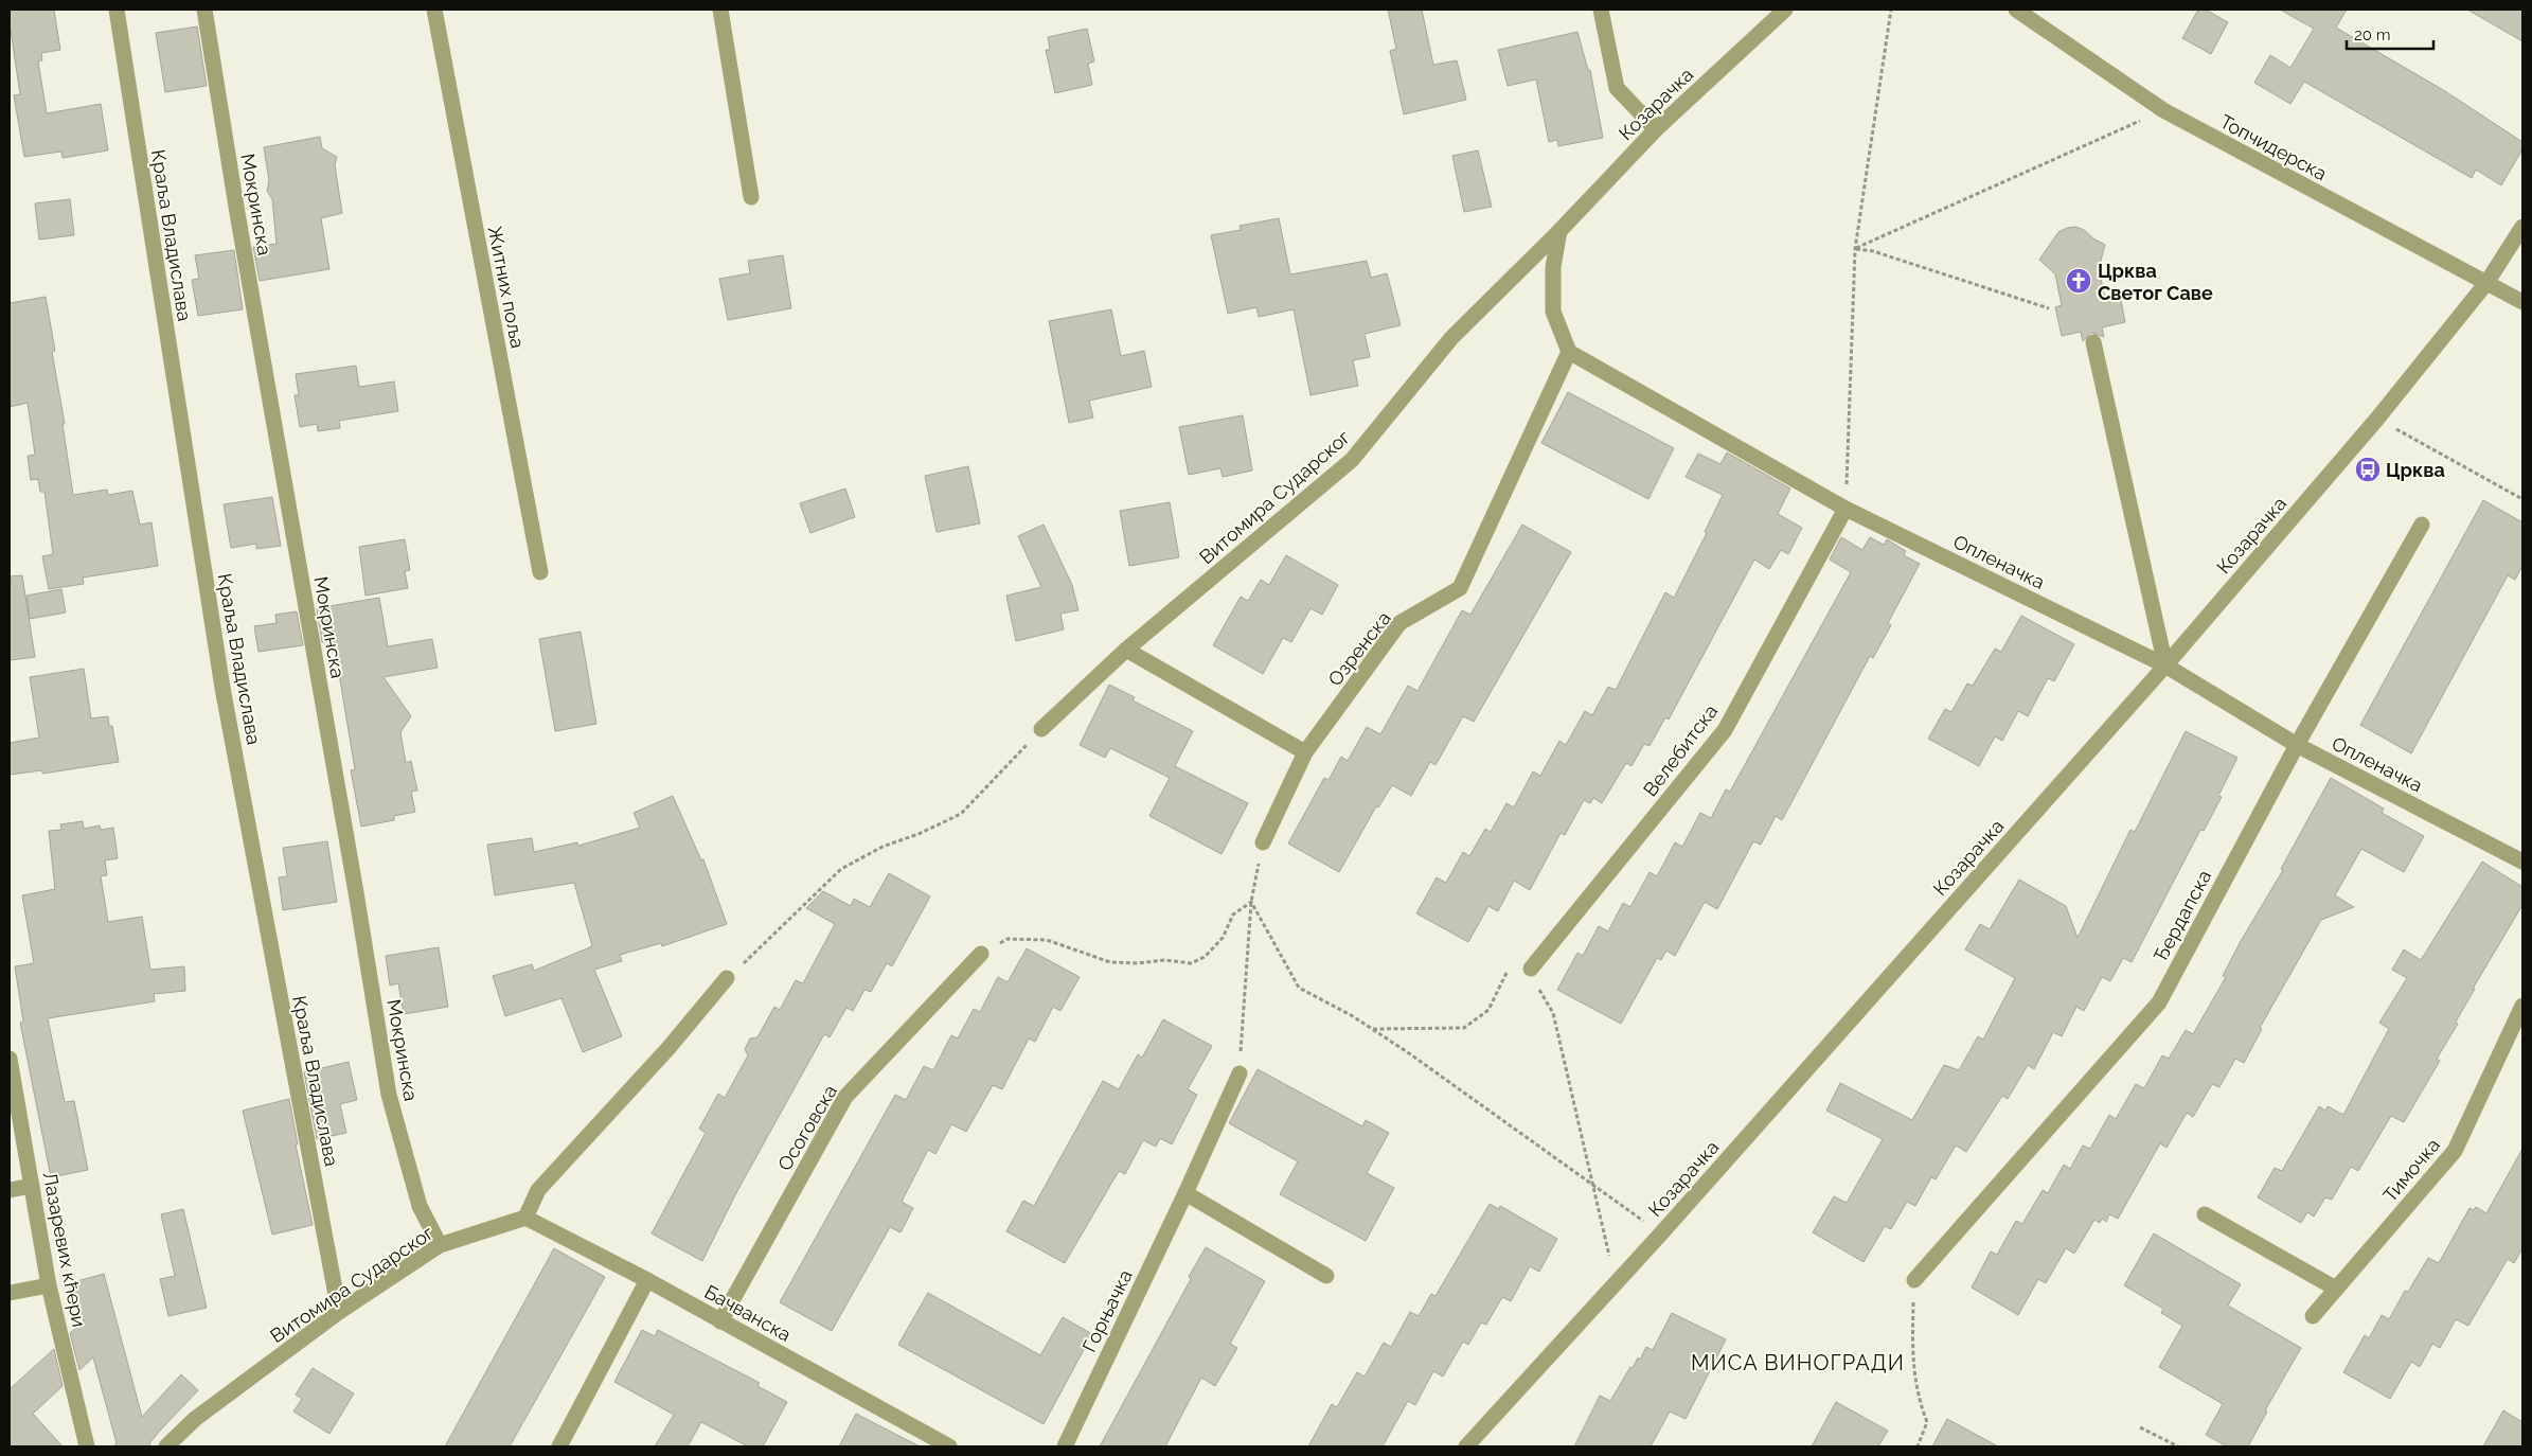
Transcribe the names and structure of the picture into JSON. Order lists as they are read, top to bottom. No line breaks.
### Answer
{"streets":{"street":["Козарачка","Топчидерска","Мокринска","Краља Владислава","Житних поља","Витомира Сударског","Опленачка","Озренска","Велебитска","Ђердапска","Осоговска","Тимочка","Лазаревих кћери","Горњачка","Бачванска"]},"crossings":[["Козарачка","Топчидерска"],["Козарачка","Витомира Сударског"],["Козарачка","Опленачка"],["Мокринска","Витомира Сударског"],["Краља Владислава","Витомира Сударског"],["Витомира Сударског","Бачванска"],["Опленачка","Озренска"],["Опленачка","Велебитска"],["Опленачка","Ђердапска"],["Осоговска","Бачванска"]],"districts":["МИСА ВИНОГРАДИ"],"places":{"church":["Црква Светог Саве"],"bus stop":["Црква"]},"scale_bar":"20 m"}
